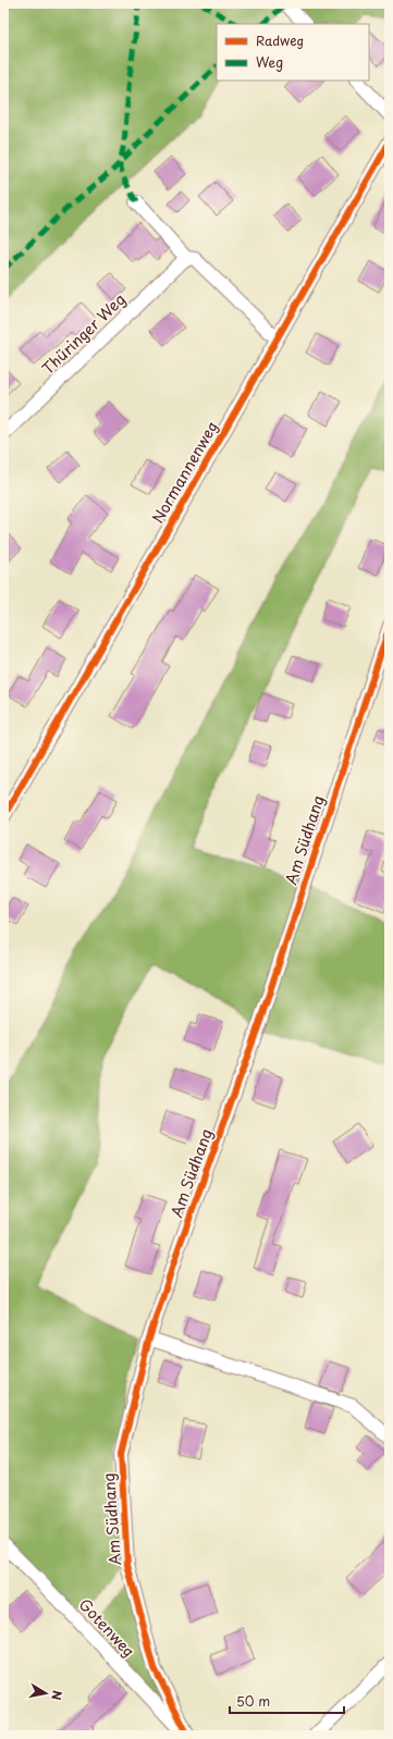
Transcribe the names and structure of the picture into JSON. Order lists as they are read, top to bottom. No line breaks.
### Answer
{"streets":{"street":["Thüringer Weg","Normannenweg","Am Südhang","Gotenweg"]},"crossings":[["Am Südhang","Gotenweg"]],"legend":["Radweg","Weg"],"scale_bar":"50 m","north":"right"}
